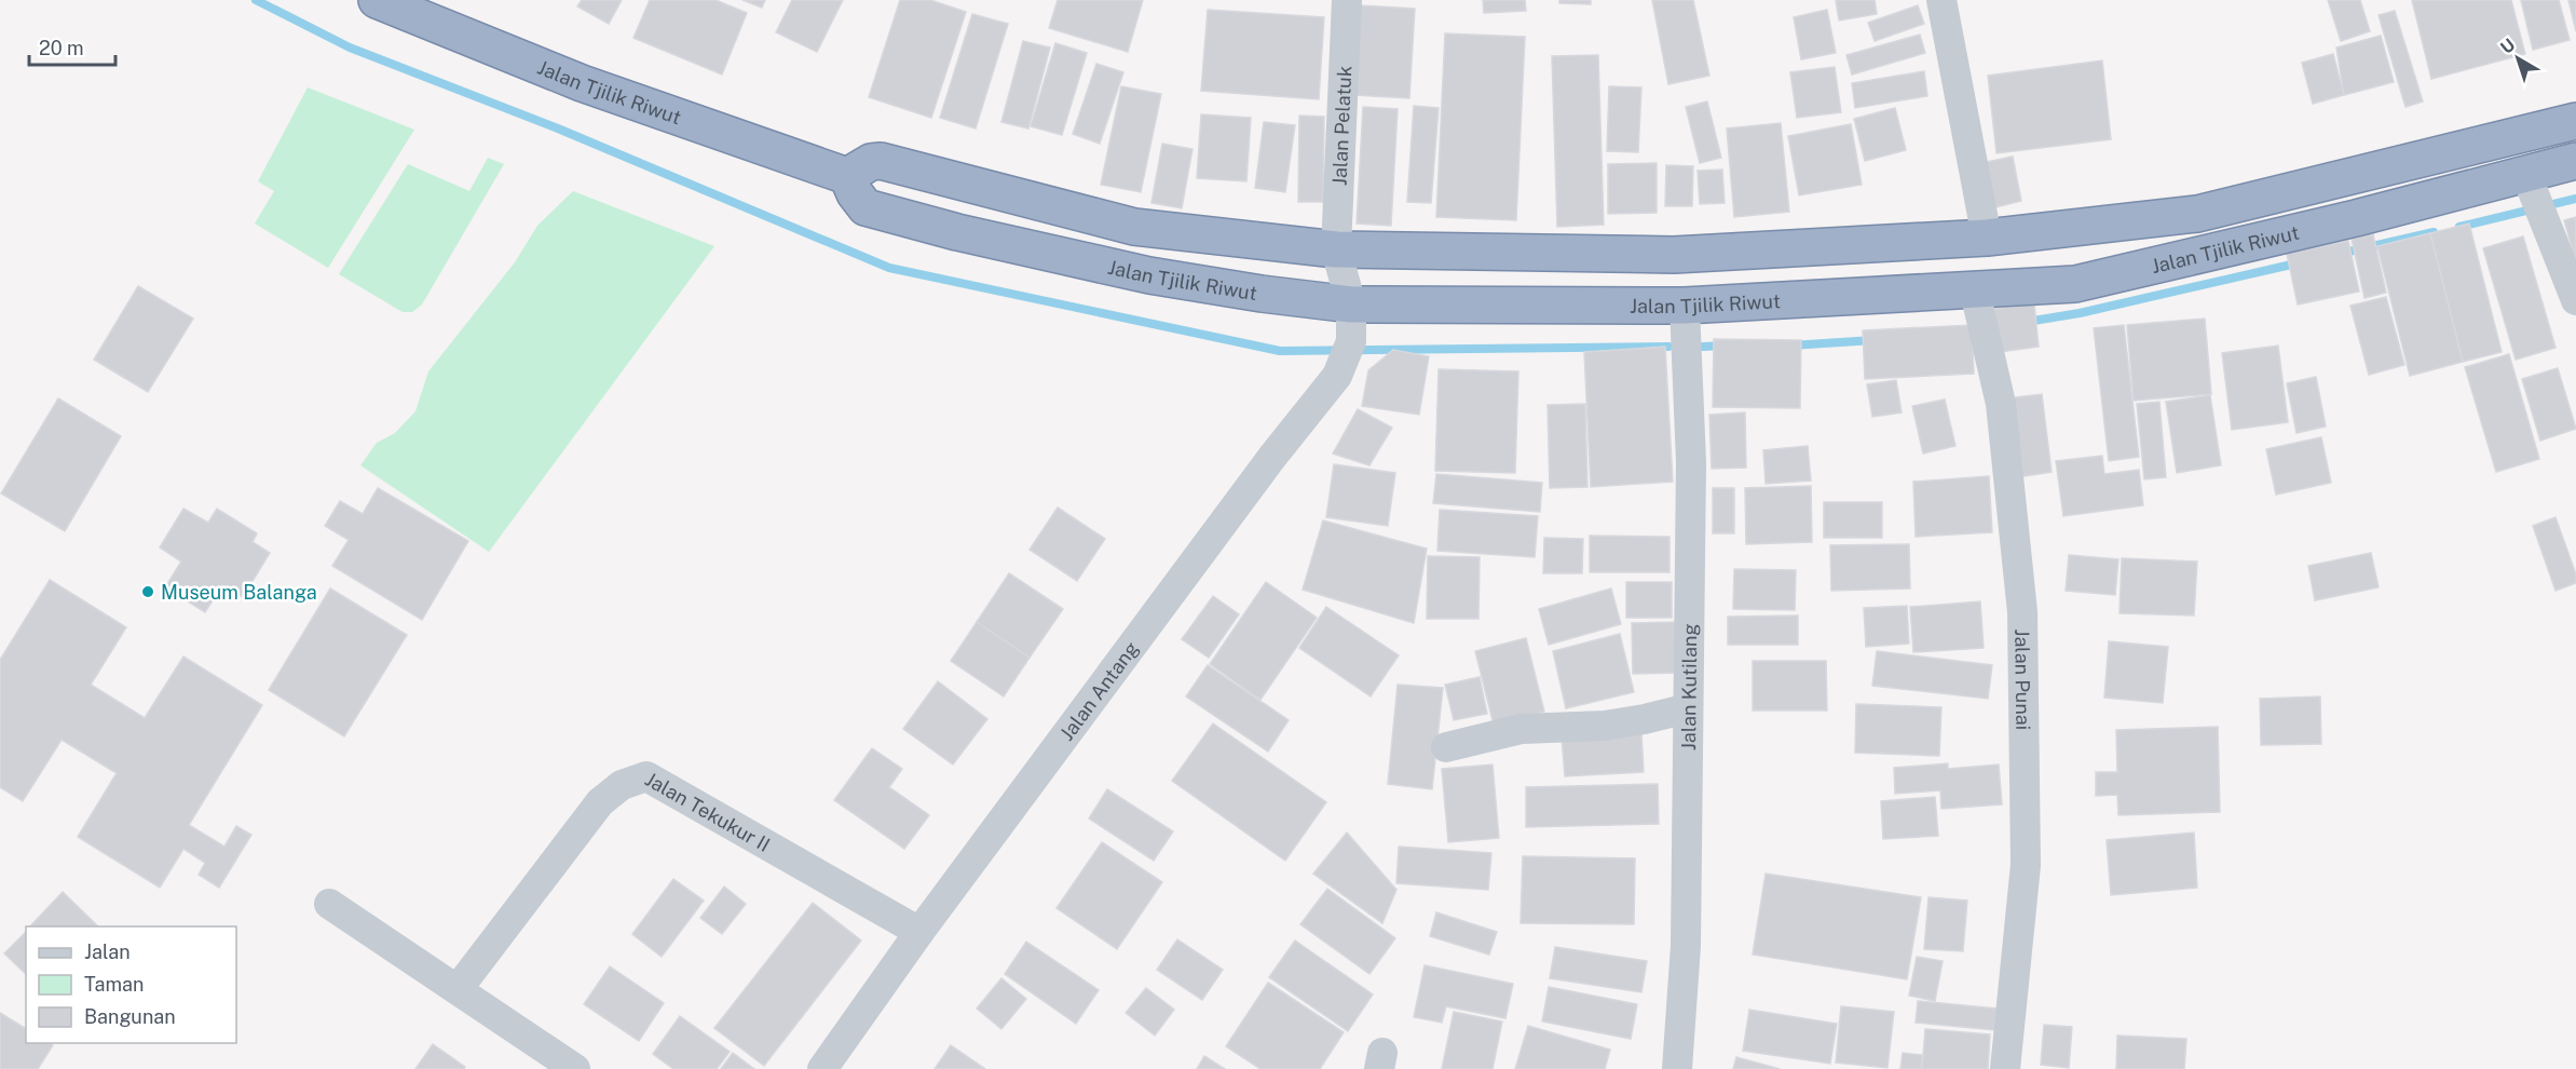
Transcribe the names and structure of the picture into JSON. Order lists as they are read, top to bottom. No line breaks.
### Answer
{"streets":{"highway":["Jalan Tjilik Riwut"],"street":["Jalan Pelatuk","Jalan Punai","Jalan Kutilang","Jalan Antang","Jalan Tekukur II"]},"crossings":[["Jalan Tjilik Riwut","Jalan Pelatuk"],["Jalan Tjilik Riwut","Jalan Punai"],["Jalan Tjilik Riwut","Jalan Kutilang"],["Jalan Tjilik Riwut","Jalan Antang"],["Jalan Pelatuk","Jalan Antang"],["Jalan Antang","Jalan Tekukur II"]],"places":["Museum Balanga"],"legend":["Jalan","Taman","Bangunan"],"scale_bar":"20 m","north":"top left"}
